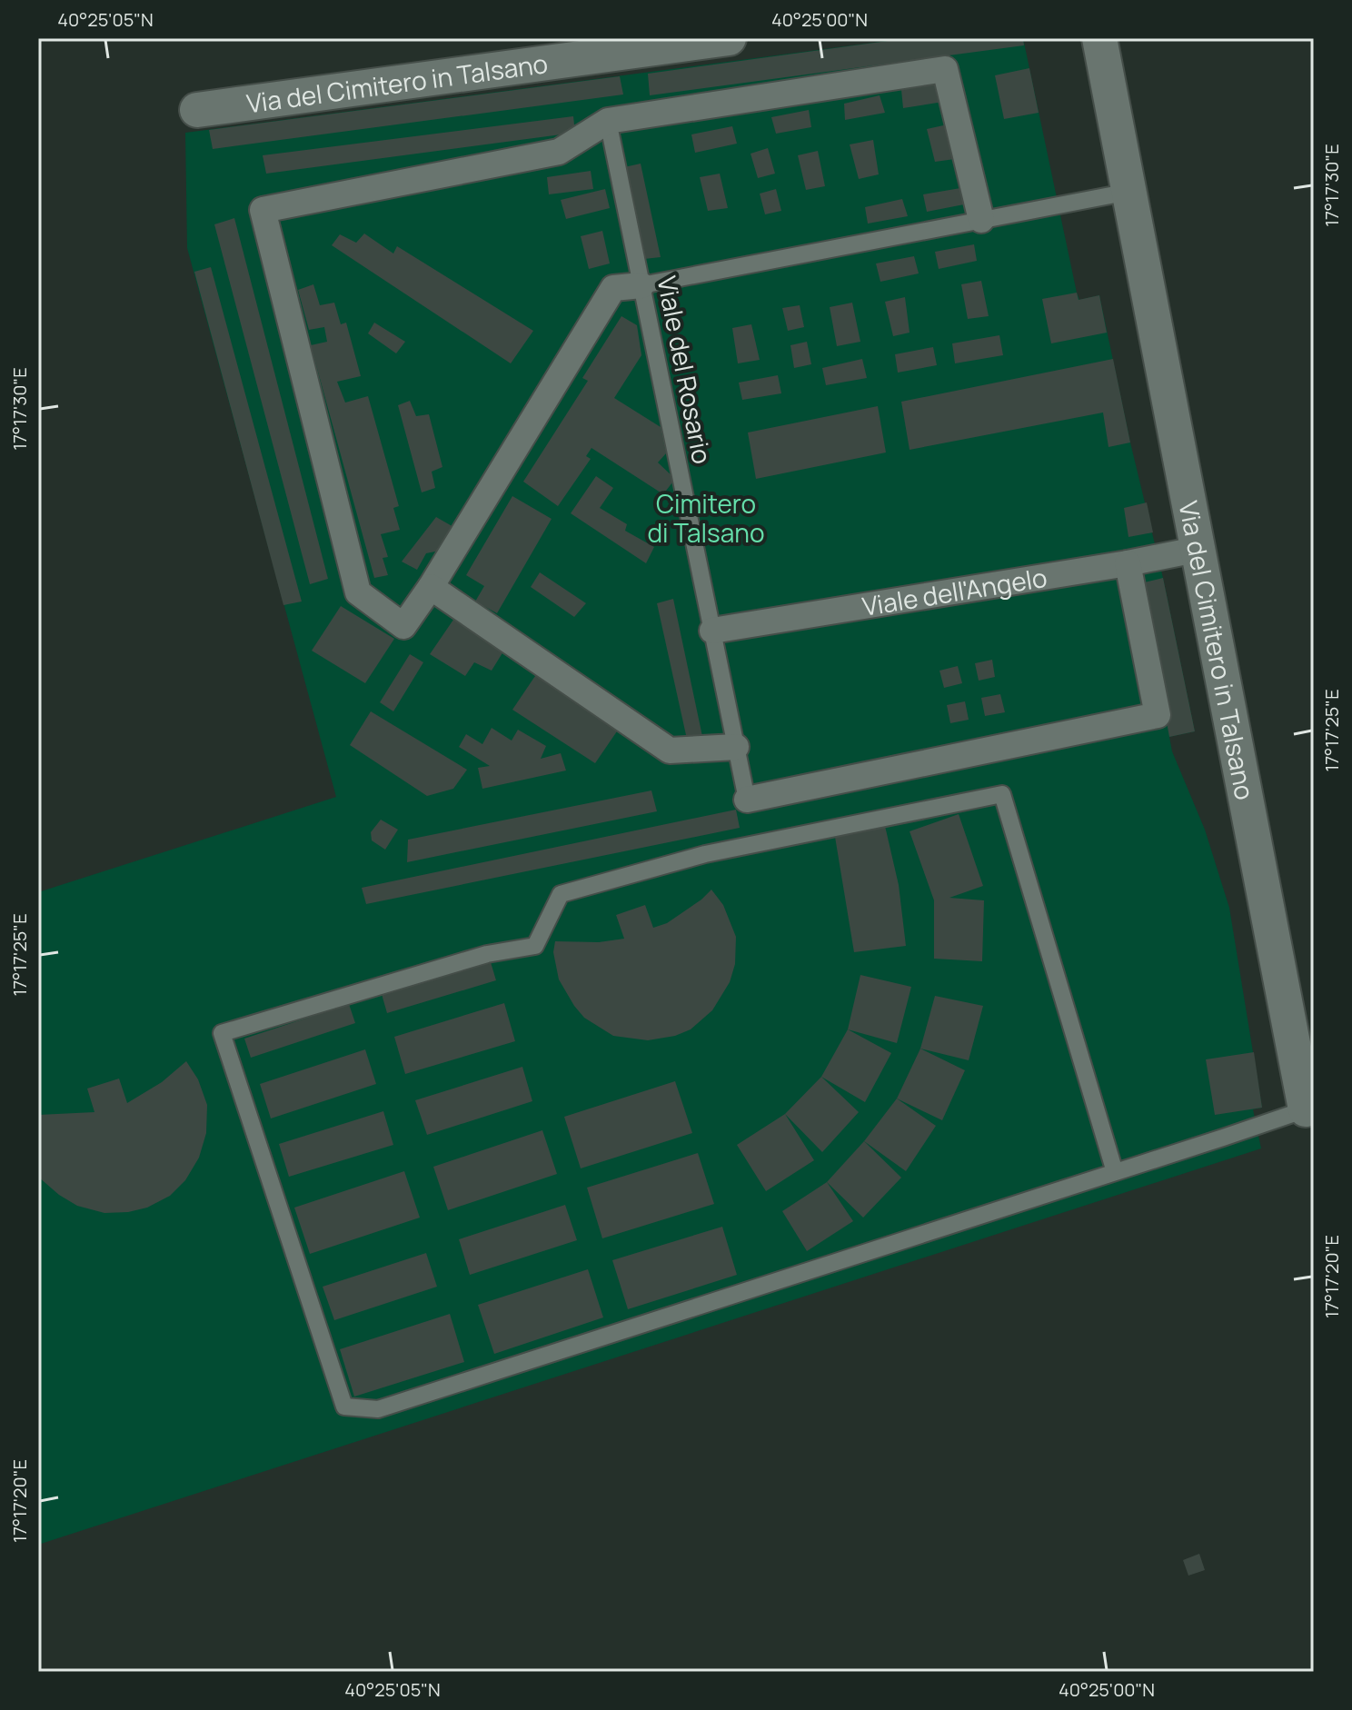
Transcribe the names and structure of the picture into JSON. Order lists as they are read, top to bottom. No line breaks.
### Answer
{"streets":{"street":["Via del Cimitero in Talsano","Viale dell'Angelo"],"lane":["Viale del Rosario"]},"crossings":[["Via del Cimitero in Talsano","Viale dell'Angelo"],["Viale del Rosario","Viale dell'Angelo"]],"parks":["Cimitero di Talsano"],"coordinates":["40°25'05\"N","40°25'00\"N","17°17'30\"E","17°17'25\"E","17°17'20\"E"]}
